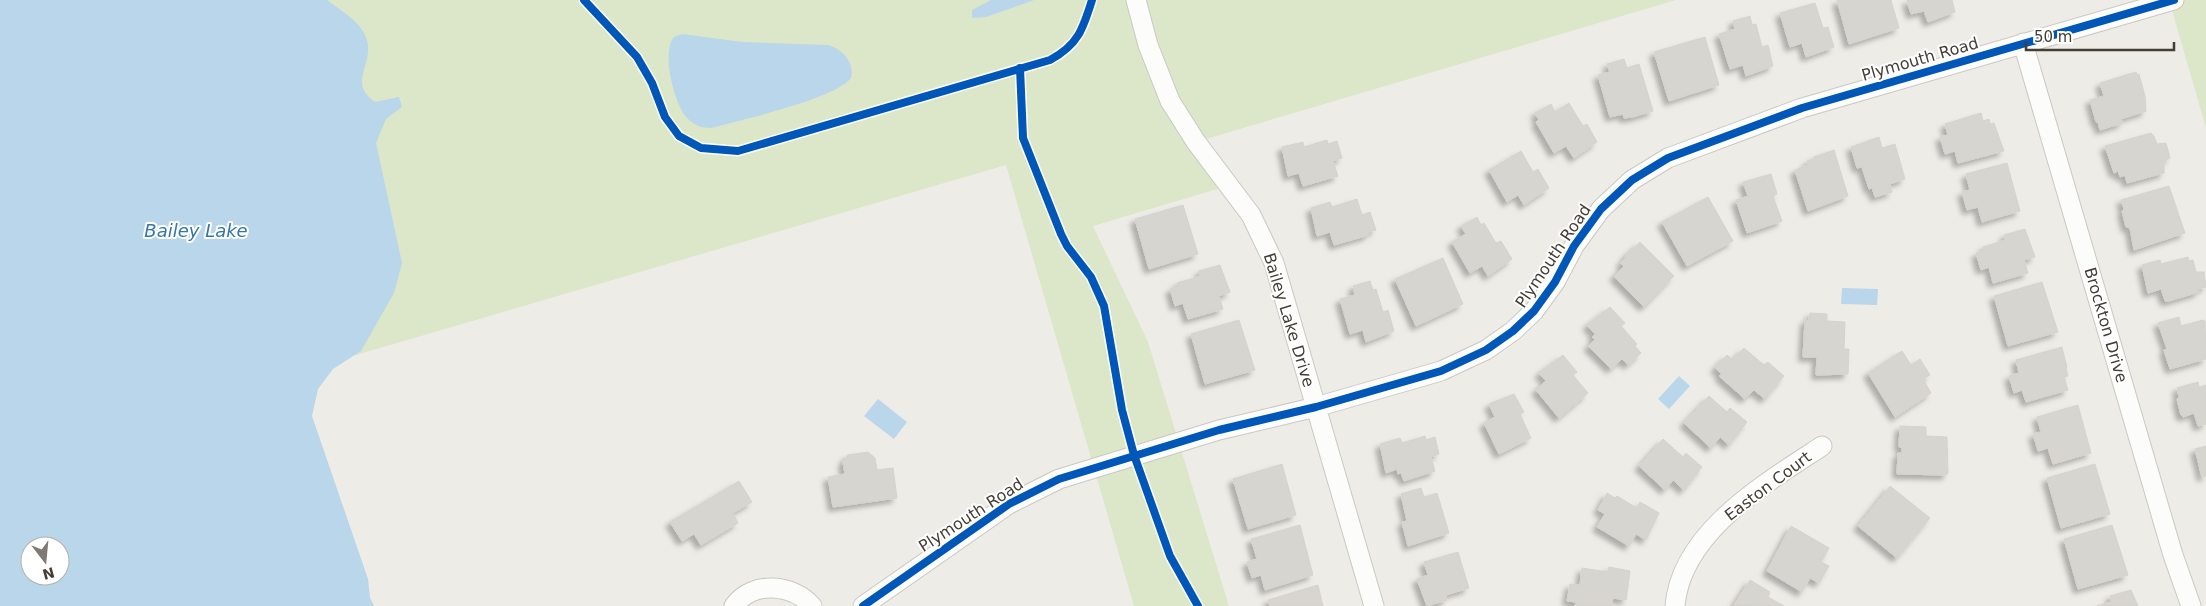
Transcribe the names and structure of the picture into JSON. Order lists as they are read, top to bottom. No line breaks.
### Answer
{"streets":{"street":["Plymouth Road","Bailey Lake Drive","Brockton Drive","Easton Court"]},"crossings":[["Plymouth Road","Bailey Lake Drive"],["Plymouth Road","Brockton Drive"]],"water":["Bailey Lake"],"scale_bar":"50 m","north":"bottom"}
